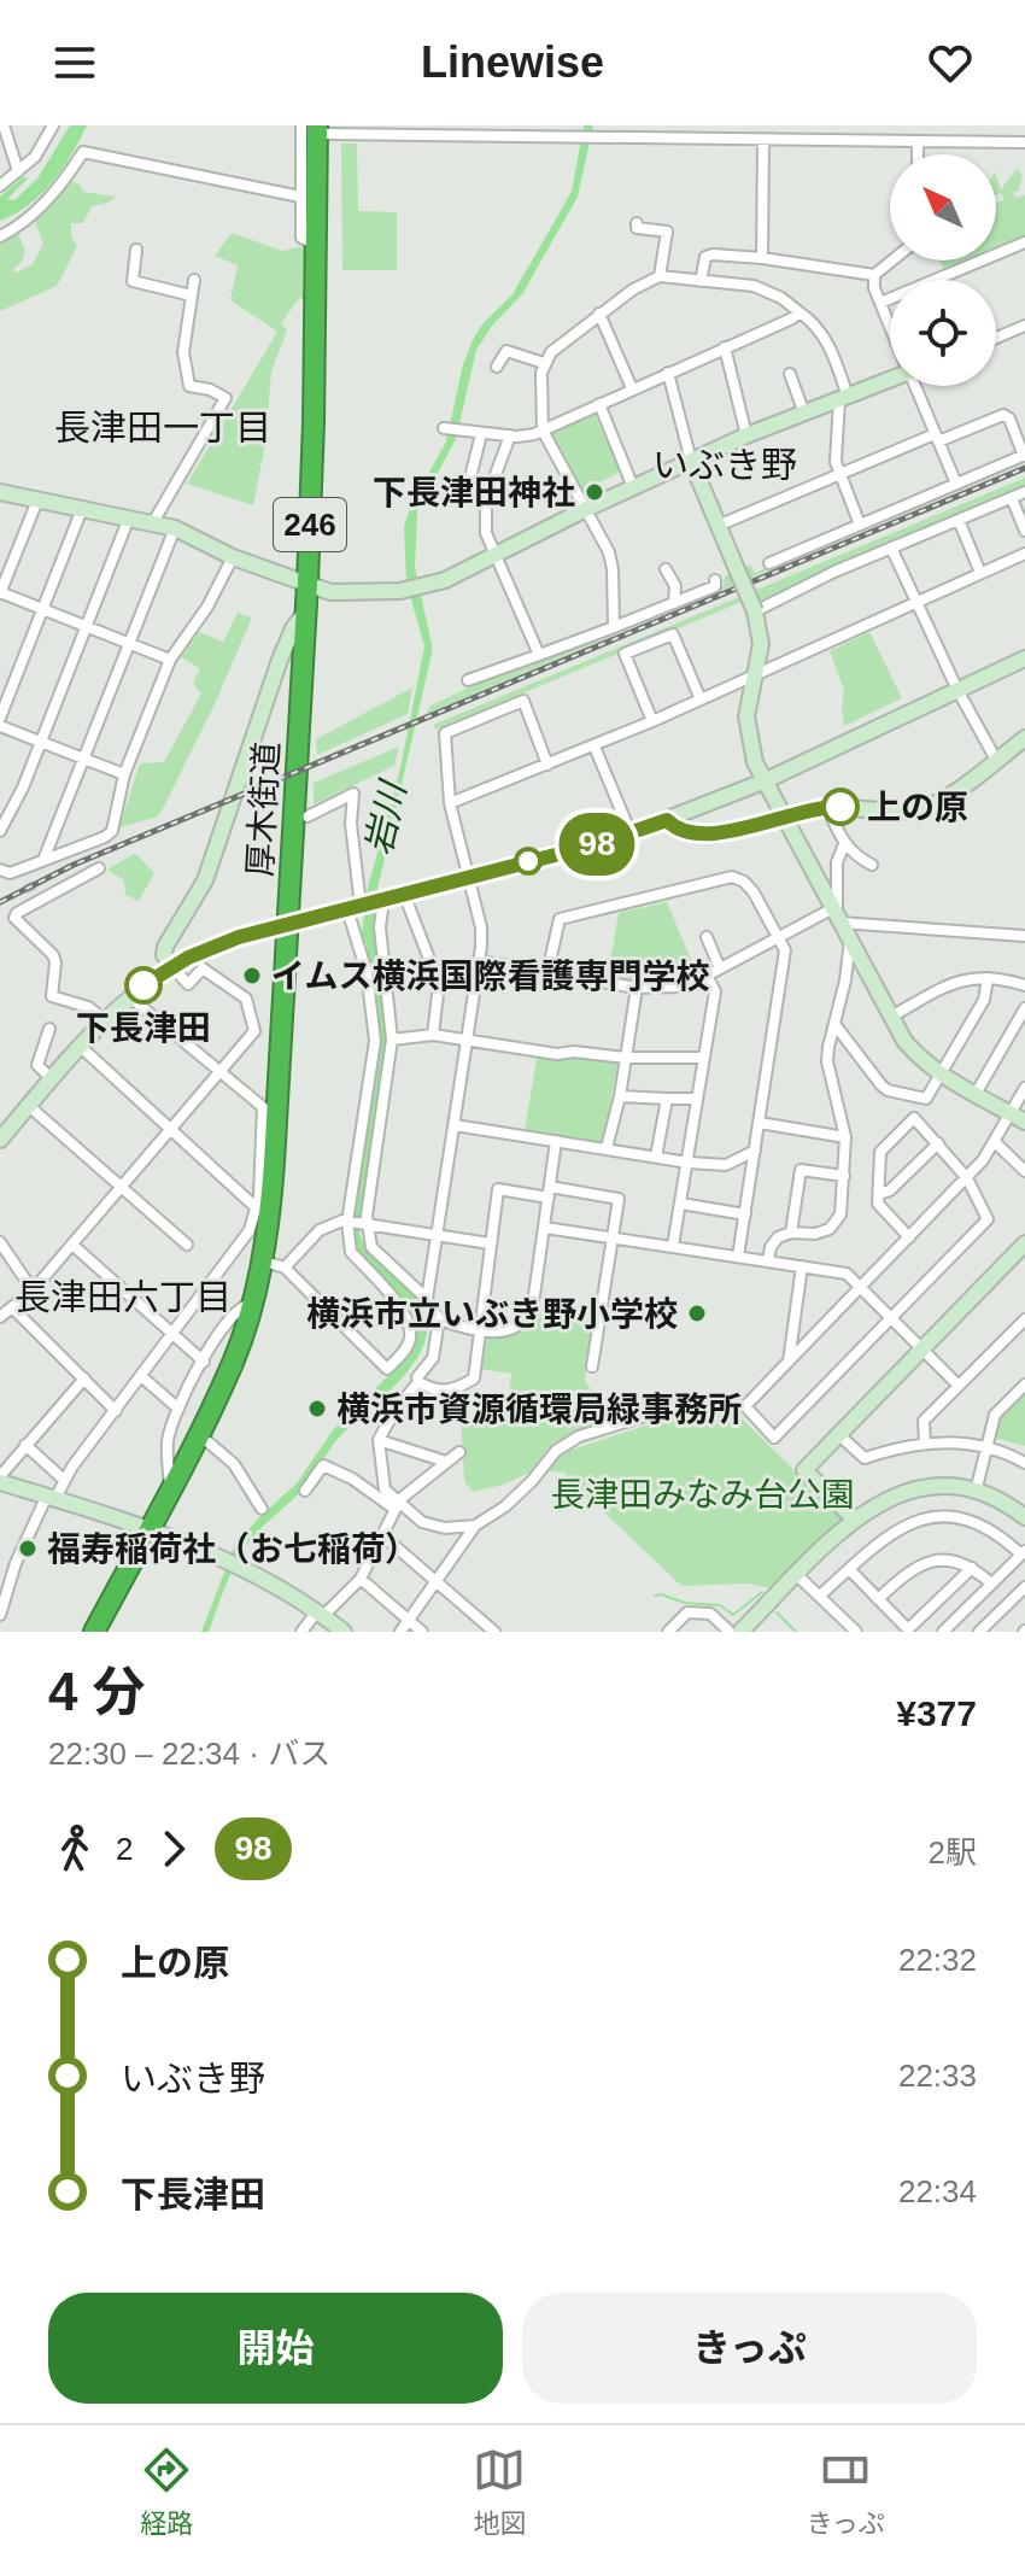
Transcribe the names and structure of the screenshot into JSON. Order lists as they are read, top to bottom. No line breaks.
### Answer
{"streets":{"highway":["246","厚木街道"]},"districts":["長津田一丁目","いぶき野","長津田六丁目"],"water":["岩川"],"parks":["長津田みなみ台公園"],"places":["下長津田神社","上の原","イムス横浜国際看護専門学校","下長津田","横浜市立いぶき野小学校","横浜市資源循環局緑事務所","福寿稲荷社（お七稲荷）"],"lines":["bus line 98"],"north":"top left","page":{"header":"Linewise","on_map":"98","heading":["4 分","22:30 – 22:34 · バス","¥377"],"legs":["2","98","2駅"],"list":[{"name":"上の原","value":"22:32"},{"name":"いぶき野","value":"22:33"},{"name":"下長津田","value":"22:34"}],"buttons":["開始","きっぷ"],"tabs":["経路","地図","きっぷ"]}}
